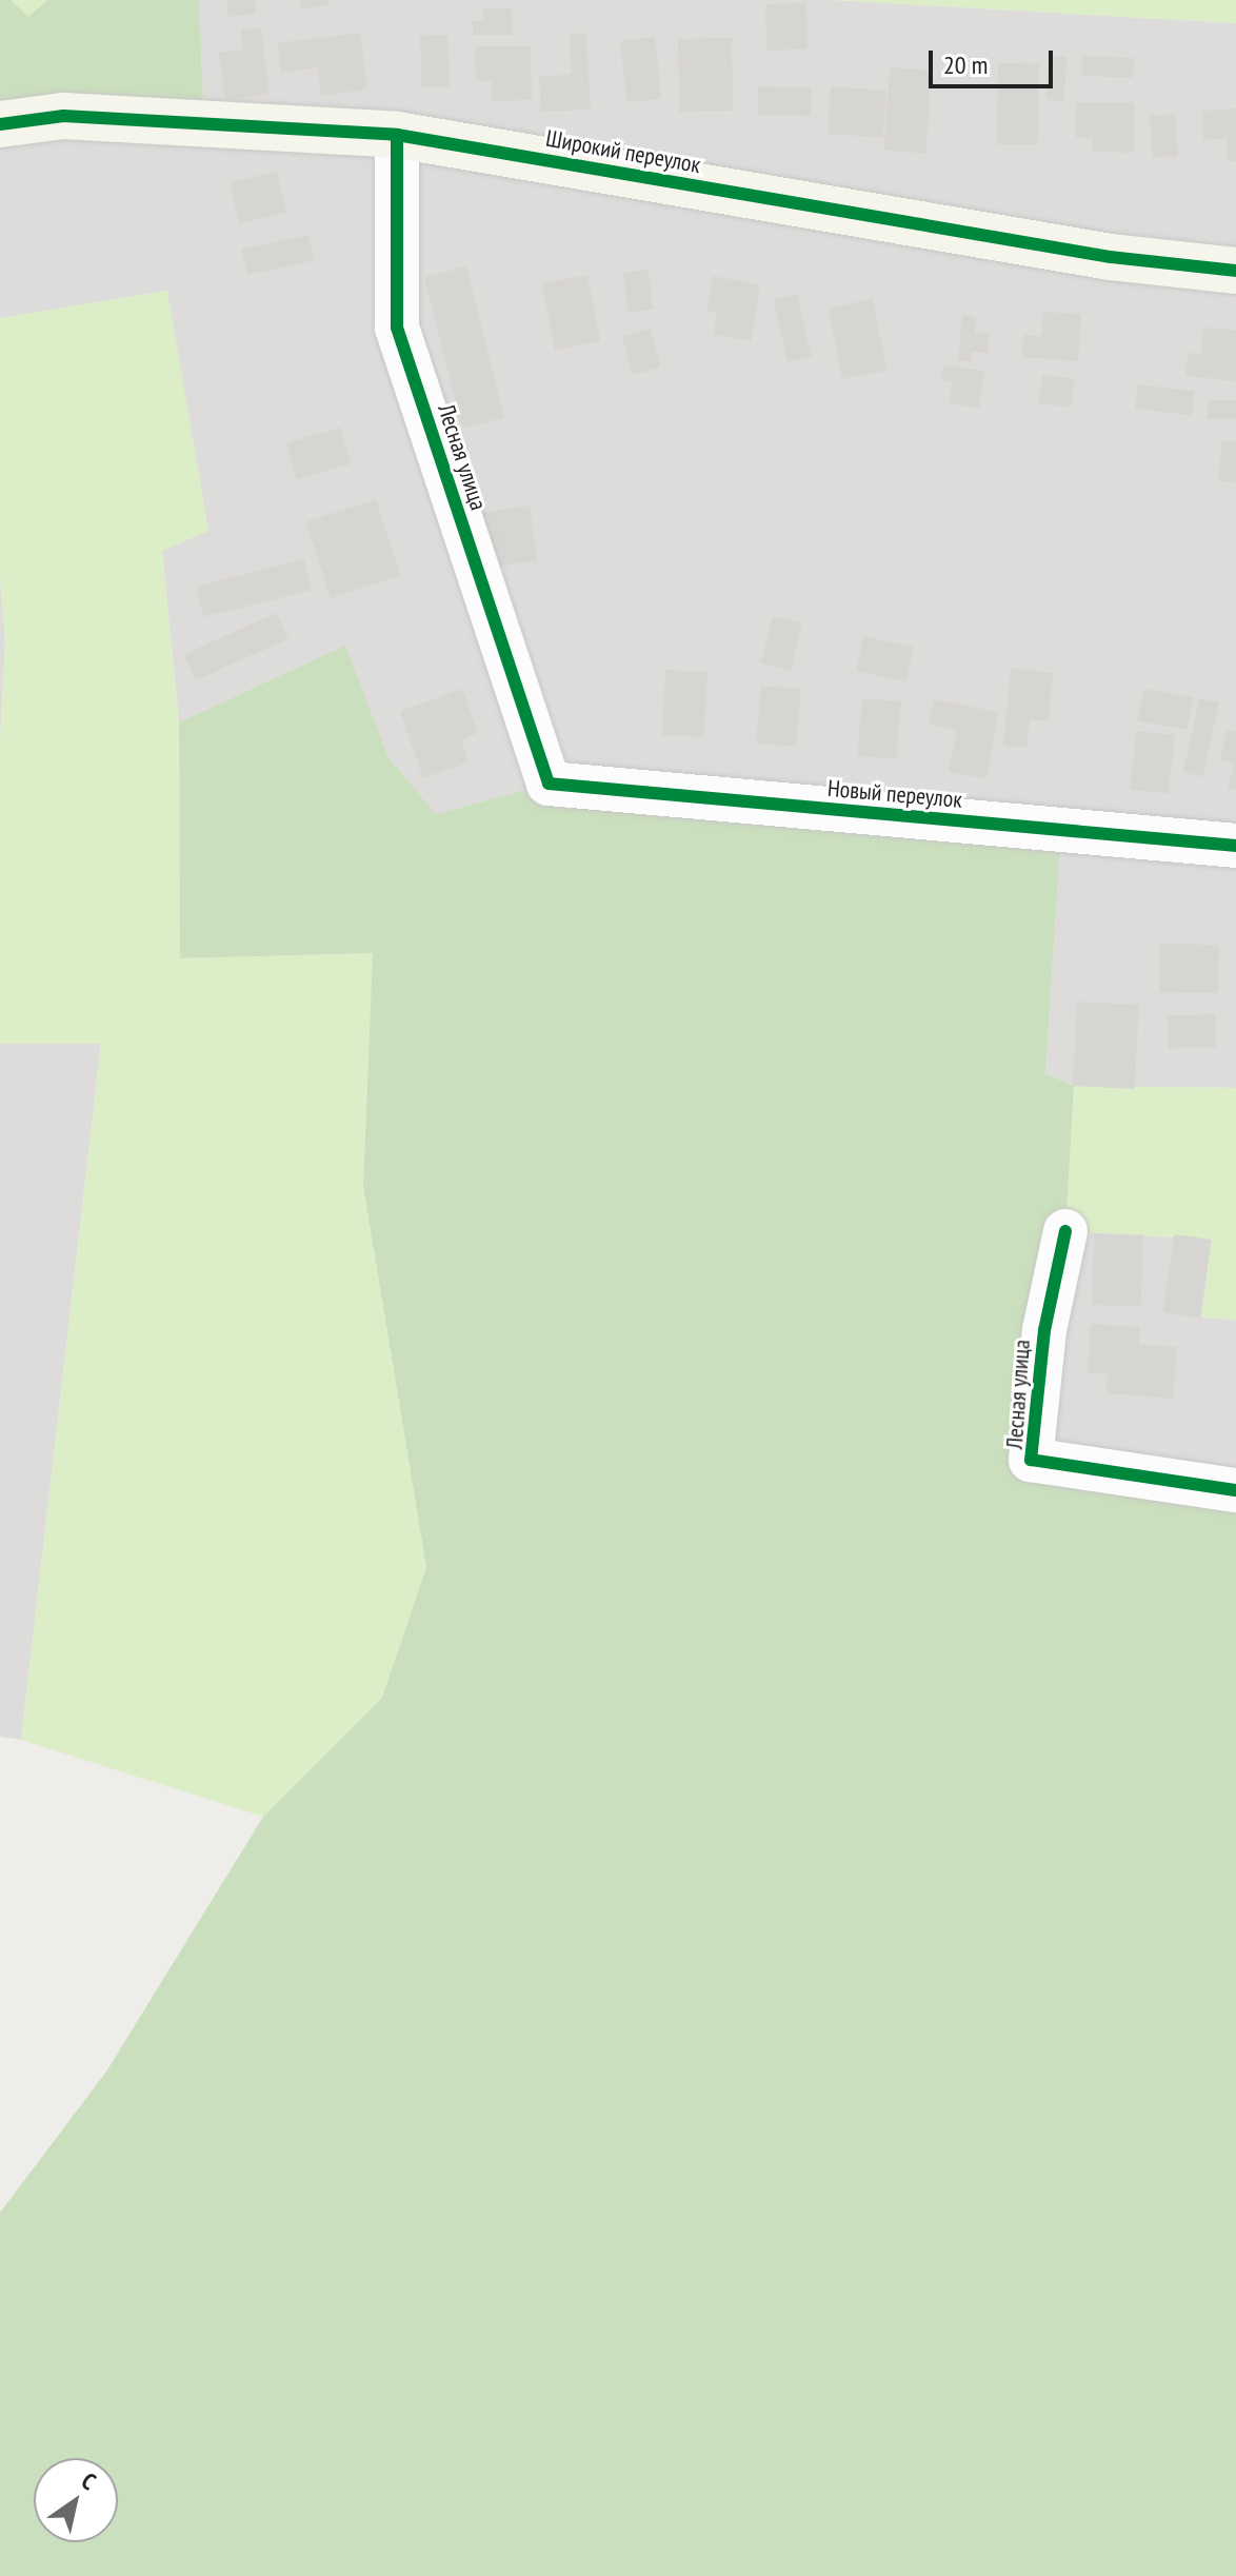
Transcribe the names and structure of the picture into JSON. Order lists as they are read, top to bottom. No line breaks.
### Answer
{"streets":{"street":["Широкий переулок","Лесная улица","Новый переулок"]},"crossings":[["Широкий переулок","Лесная улица"],["Лесная улица","Новый переулок"]],"scale_bar":"20 m","north":"top right"}
